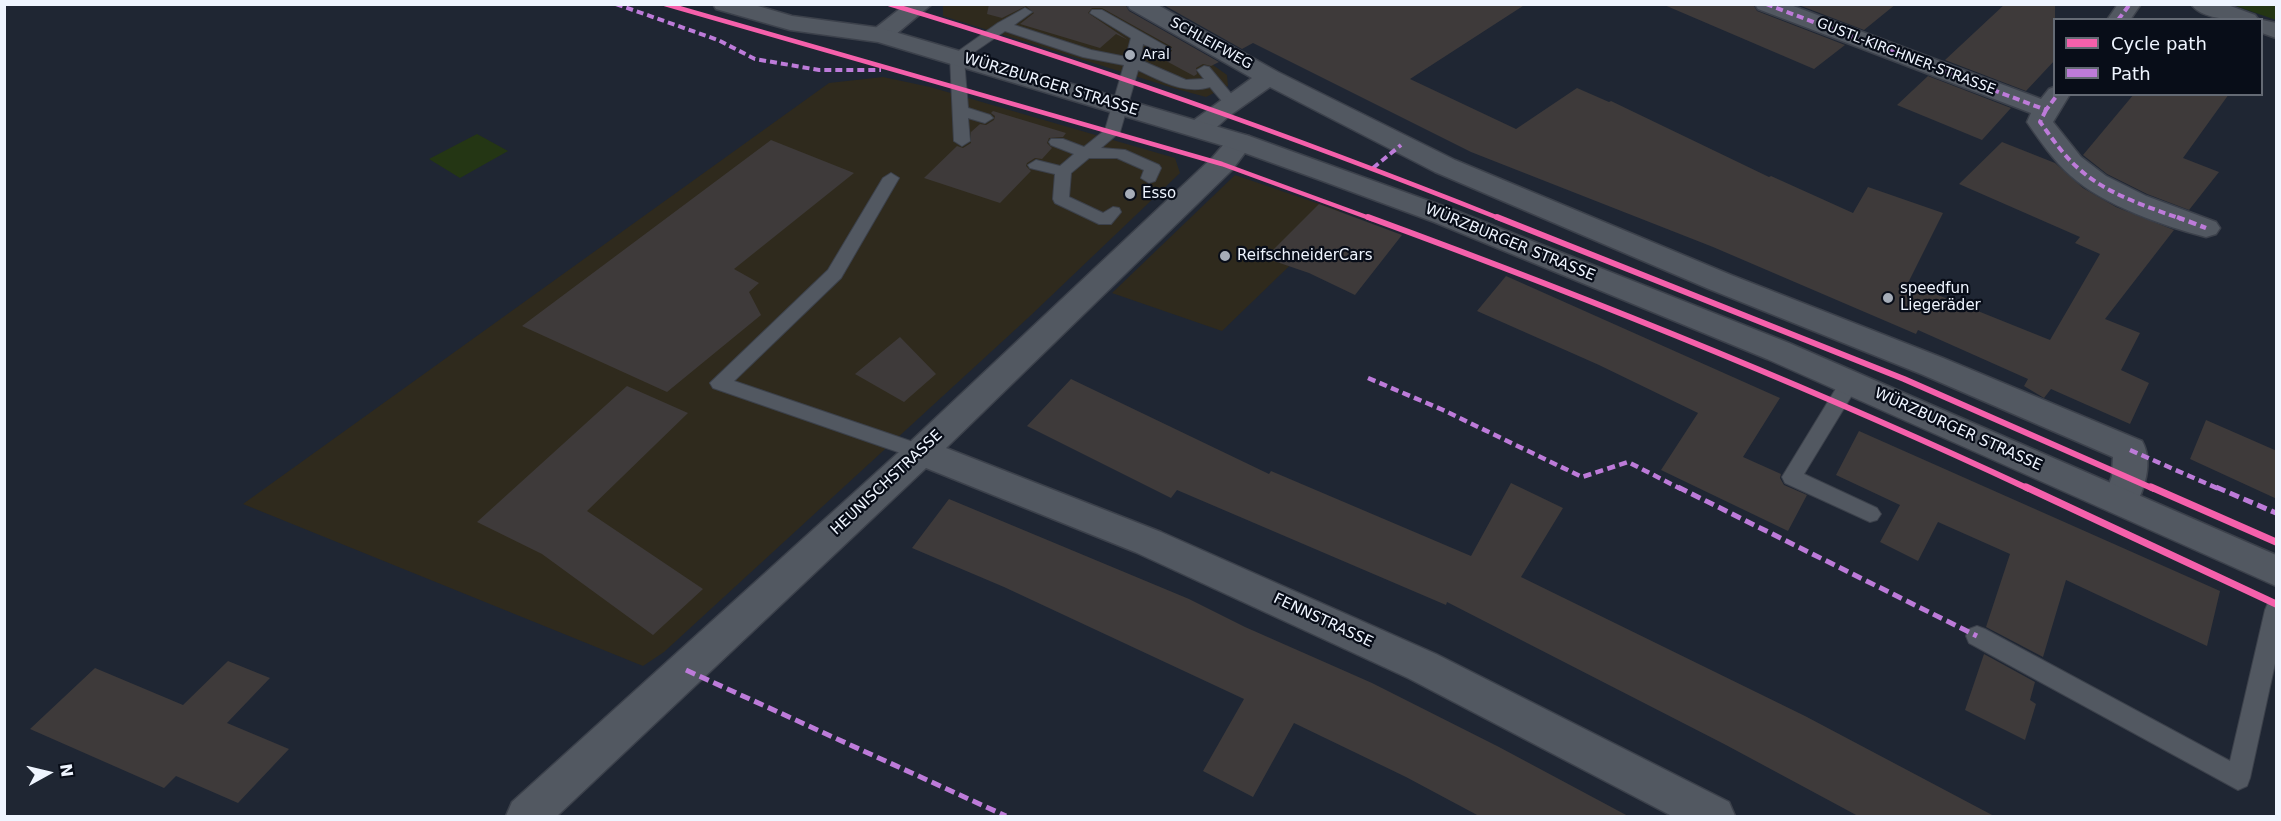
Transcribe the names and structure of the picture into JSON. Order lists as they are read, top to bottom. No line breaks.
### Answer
{"streets":{"street":["SCHLEIFWEG","GUSTL-KIRCHNER-STRASSE","WÜRZBURGER STRASSE","HEUNISCHSTRASSE","FENNSTRASSE"]},"crossings":[["SCHLEIFWEG","WÜRZBURGER STRASSE"],["WÜRZBURGER STRASSE","HEUNISCHSTRASSE"],["HEUNISCHSTRASSE","FENNSTRASSE"]],"places":["Aral","Esso","ReifschneiderCars","speedfun Liegeräder"],"legend":["Cycle path","Path"],"north":"right"}
